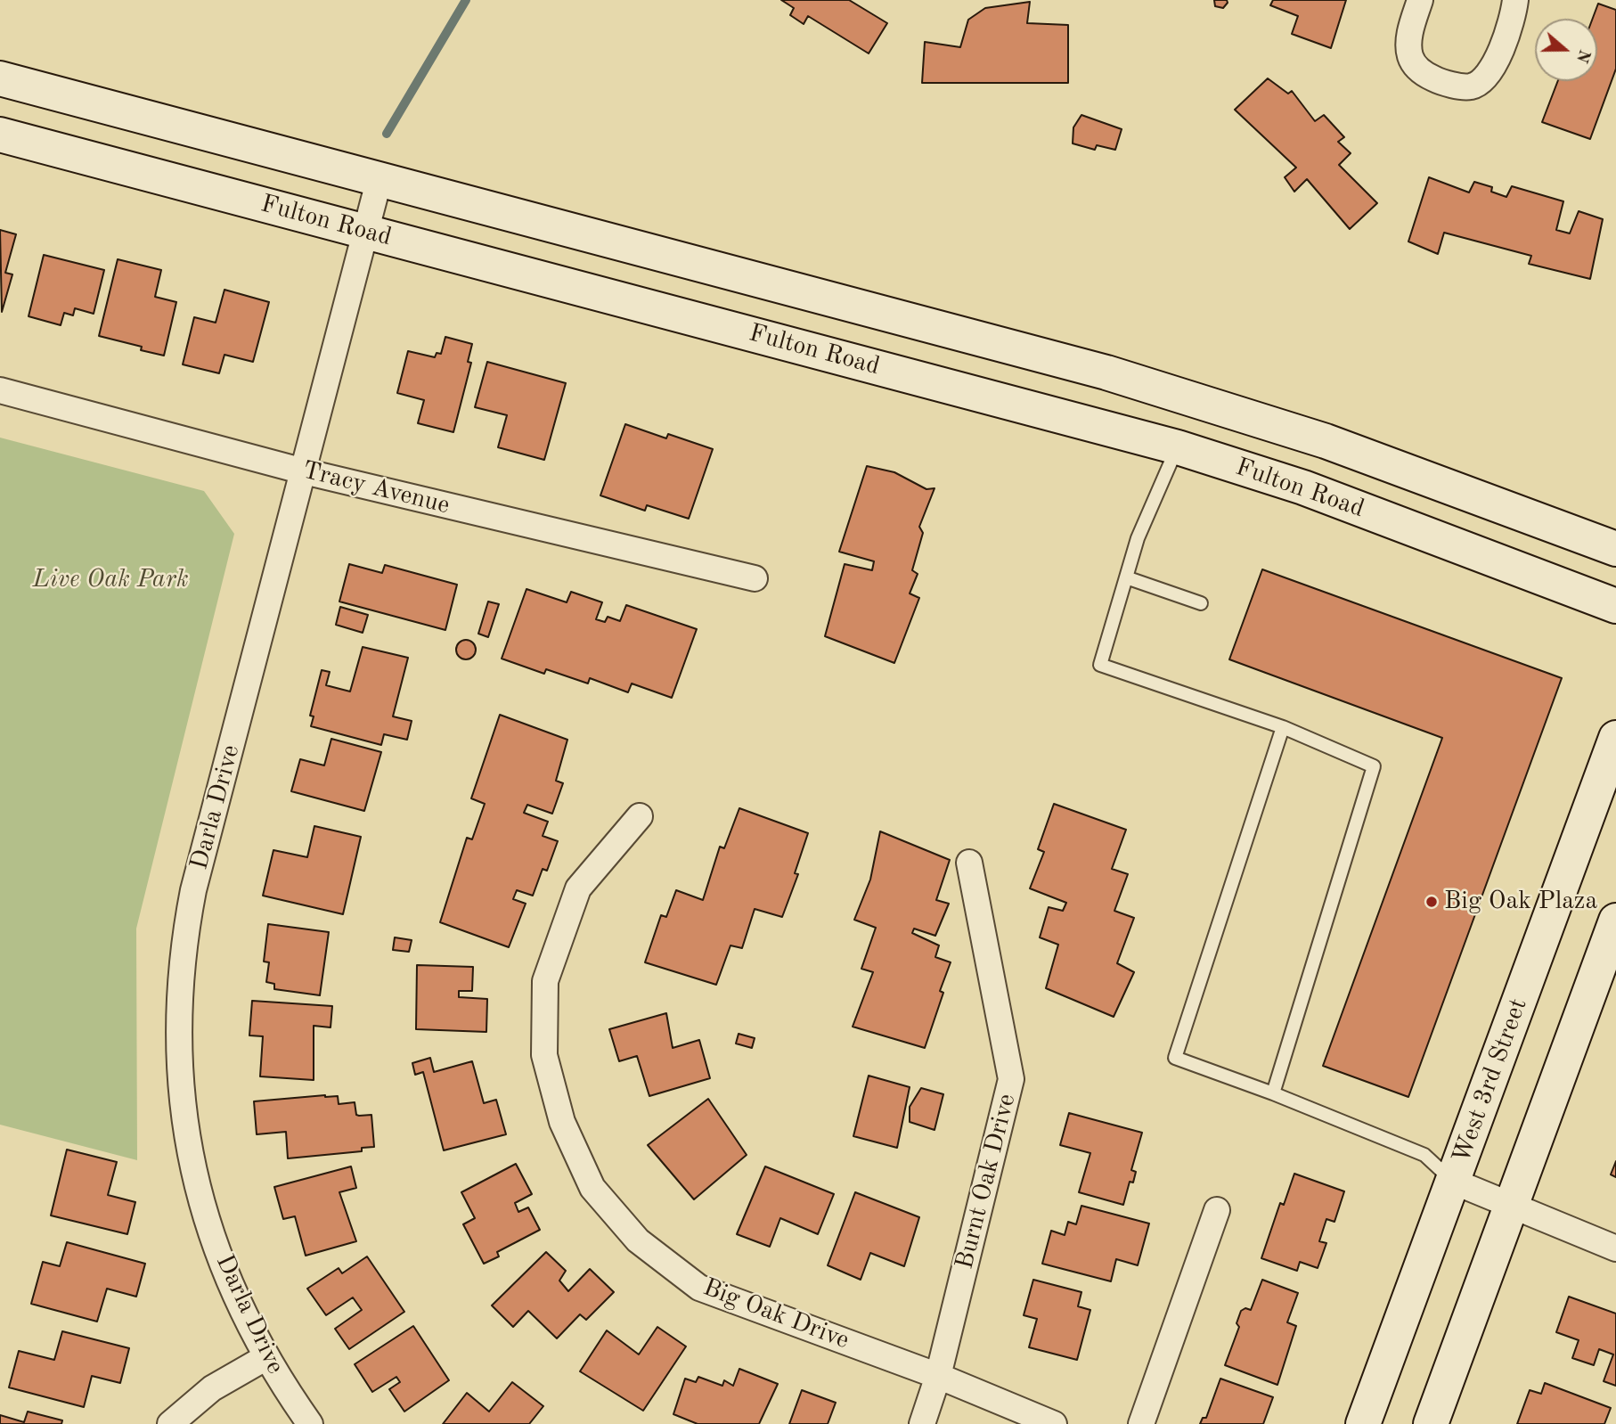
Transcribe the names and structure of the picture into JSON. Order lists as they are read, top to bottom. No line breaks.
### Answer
{"streets":{"main road":["Fulton Road","West 3rd Street"],"street":["Tracy Avenue","Darla Drive","Burnt Oak Drive","Big Oak Drive"]},"crossings":[["Fulton Road","Darla Drive"],["Tracy Avenue","Darla Drive"],["Burnt Oak Drive","Big Oak Drive"]],"parks":["Live Oak Park"],"places":["Big Oak Plaza"],"north":"right"}
